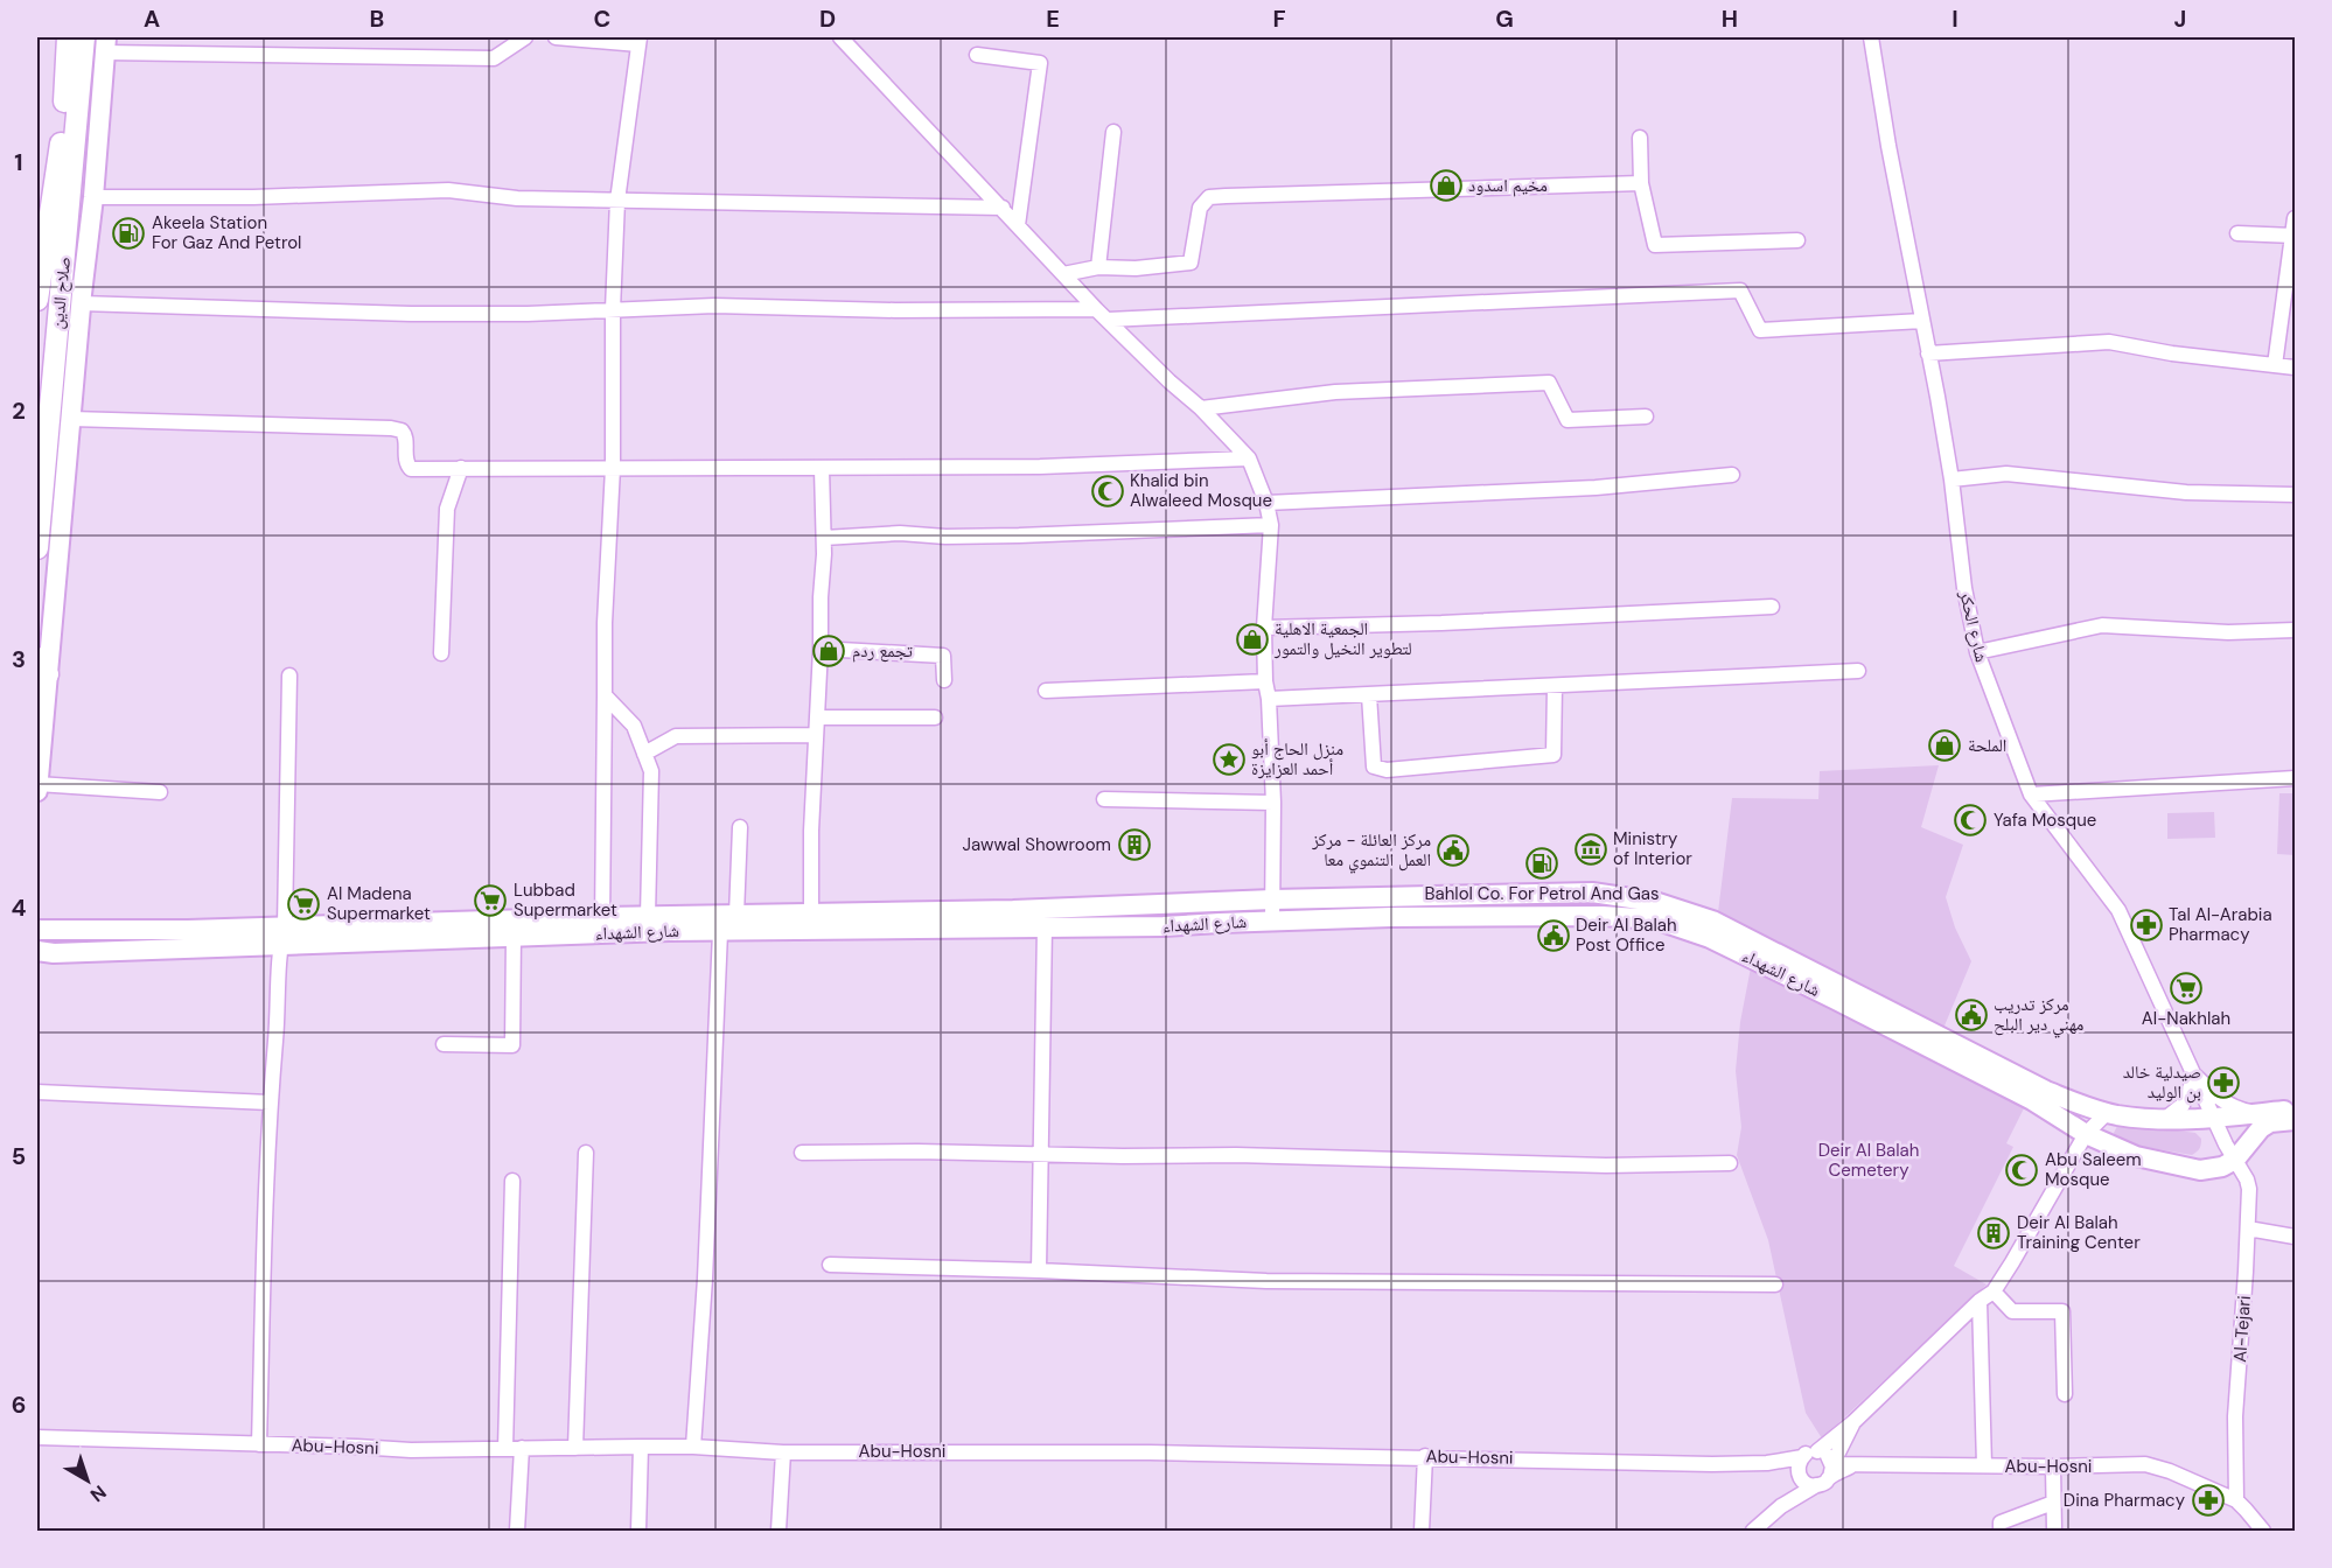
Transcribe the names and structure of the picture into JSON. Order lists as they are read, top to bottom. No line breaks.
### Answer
{"streets":{"highway":["صلاح الدين"],"main road":["شارع الشهداء"],"street":["شارع الحكر","Al-Tejari","Abu-Hosni"]},"crossings":[["شارع الحكر","شارع الشهداء"],["شارع الحكر","Al-Tejari"],["شارع الشهداء","Al-Tejari"],["Al-Tejari","Abu-Hosni"]],"parks":["Deir Al Balah Cemetery"],"places":{"shop":["مخيم اسدود","الجمعية الاهلية لتطوير النخيل والتمور","تجمع ردم","الملحة"],"fuel station":["Akeela Station For Gaz And Petrol","Bahlol Co. For Petrol And Gas"],"mosque":["Khalid bin Alwaleed Mosque","Yafa Mosque","Abu Saleem Mosque"],"place":["منزل الحاج أبو أحمد العزايزة"],"building":["Jawwal Showroom","Deir Al Balah Training Center"],"museum":["Ministry of Interior"],"public building":["مركز العائلة - مركز العمل التنموي معا","Deir Al Balah Post Office","مركز تدريب مهني دير البلح"],"supermarket":["Lubbad Supermarket","Al Madena Supermarket","Al-Nakhlah"],"pharmacy":["Tal Al-Arabia Pharmacy","صيدلية خالد بن الوليد","Dina Pharmacy"]},"north":"bottom right","grid":{"columns":["A","B","C","D","E","F","G","H","I","J"],"rows":["1","2","3","4","5","6"]}}
